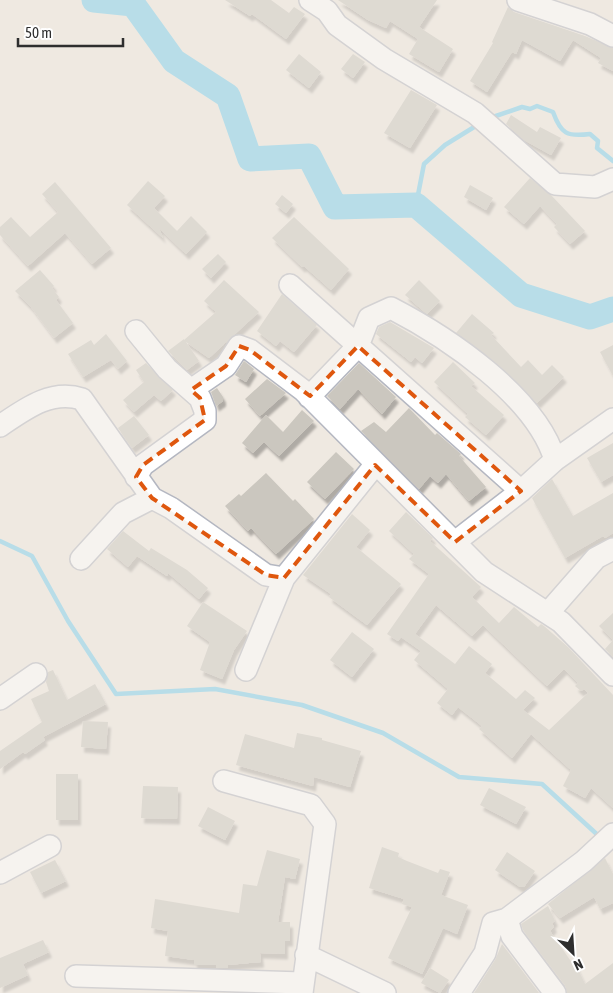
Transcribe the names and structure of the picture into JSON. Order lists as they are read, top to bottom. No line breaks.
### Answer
{"scale_bar":"50 m","north":"bottom right"}
